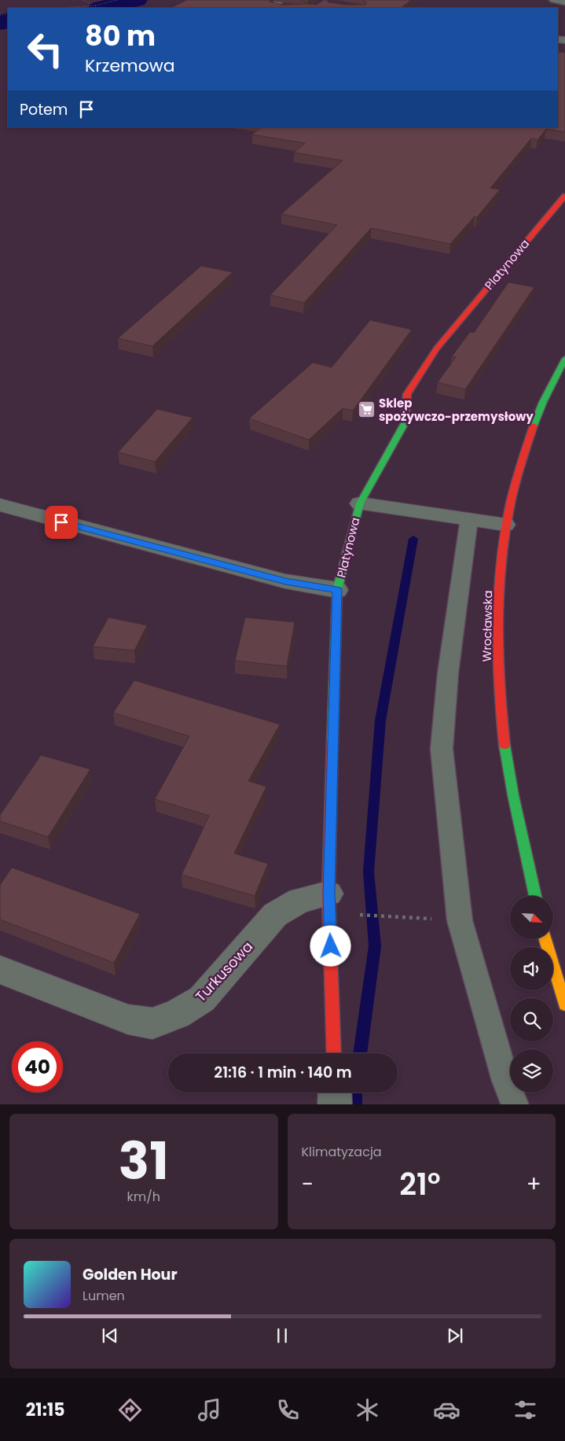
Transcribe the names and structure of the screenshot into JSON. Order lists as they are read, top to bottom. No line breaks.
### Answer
{"streets":{"street":["Platynowa","Wrocławska","Turkusowa"]},"crossings":[["Platynowa","Turkusowa"]],"places":{"supermarket":["Sklep spożywczo-przemysłowy"]},"north":"bottom right","page":{"turn":["80 m","Krzemowa"],"then":"Potem","limit":"40","trip":"21:16 · 1 min · 140 m","tile":[["31","km/h"],"Klimatyzacja"],"heat":["−","21°","+"],"song":["Golden Hour","Lumen"],"tabs":"21:15"}}
